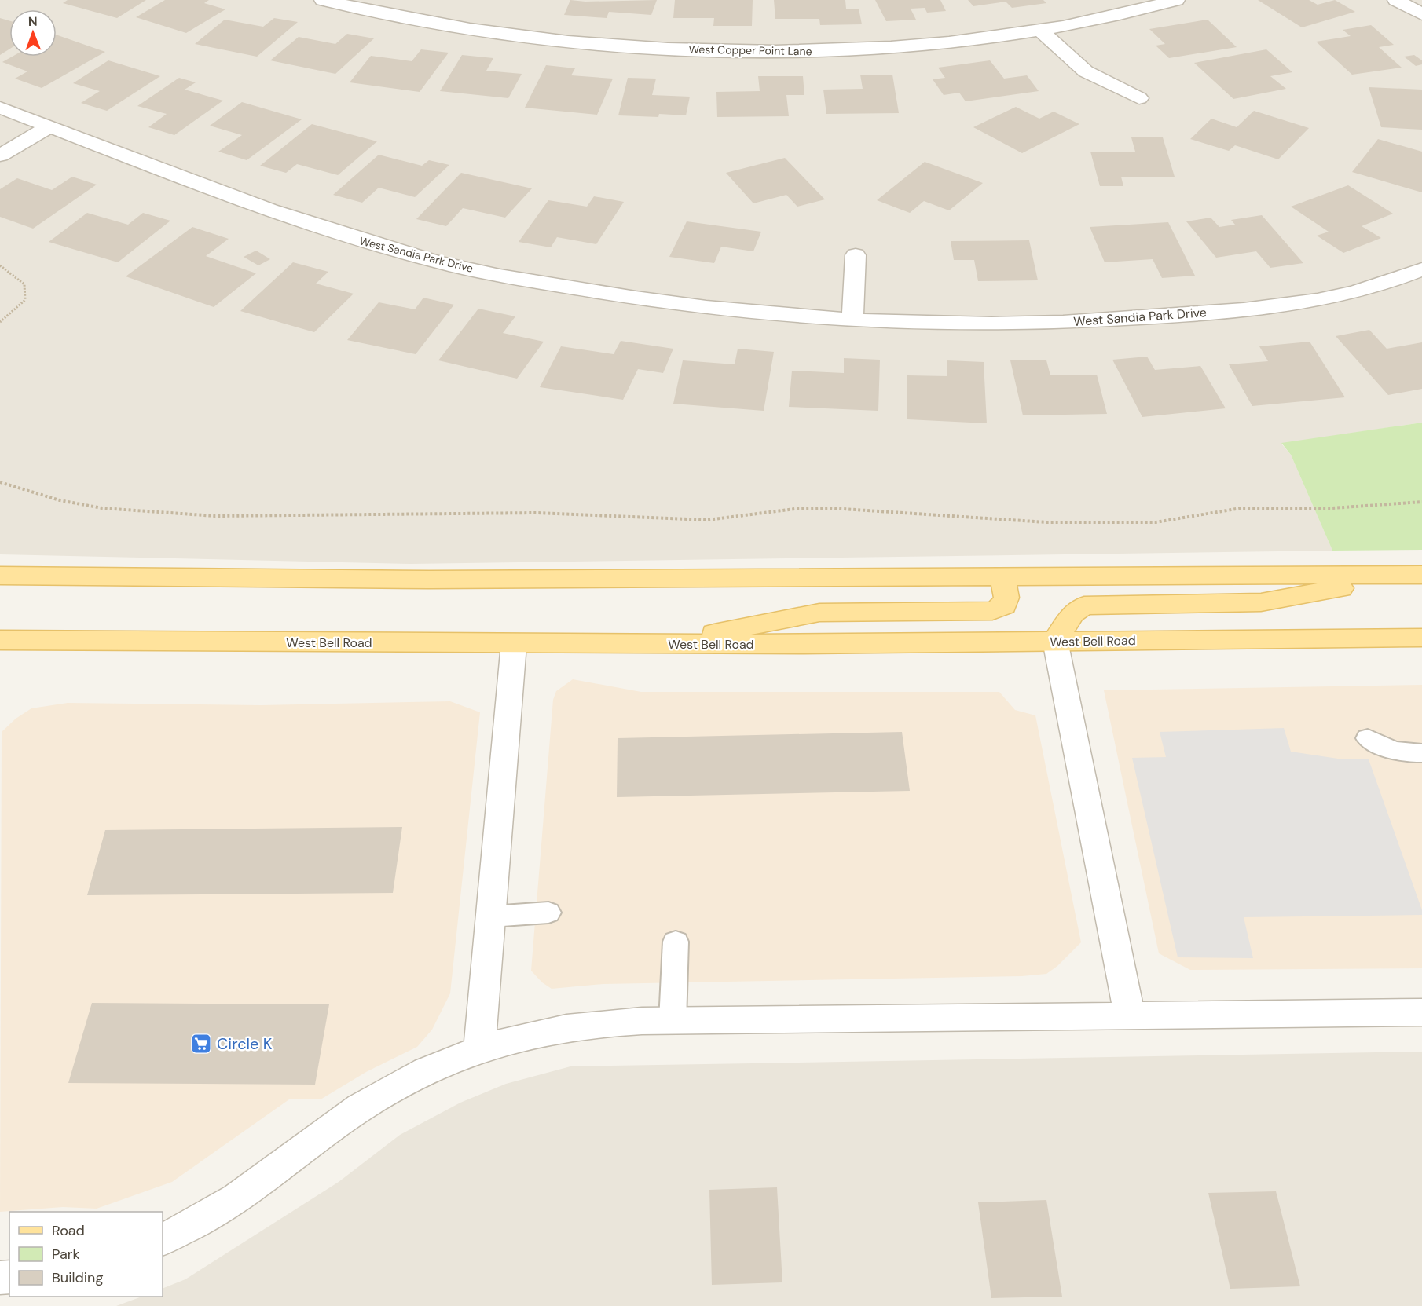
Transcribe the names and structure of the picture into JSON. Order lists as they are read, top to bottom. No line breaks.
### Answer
{"streets":{"main road":["West Bell Road"],"street":["West Copper Point Lane","West Sandia Park Drive"]},"places":{"supermarket":["Circle K"]},"legend":["Road","Park","Building"],"north":"top"}
